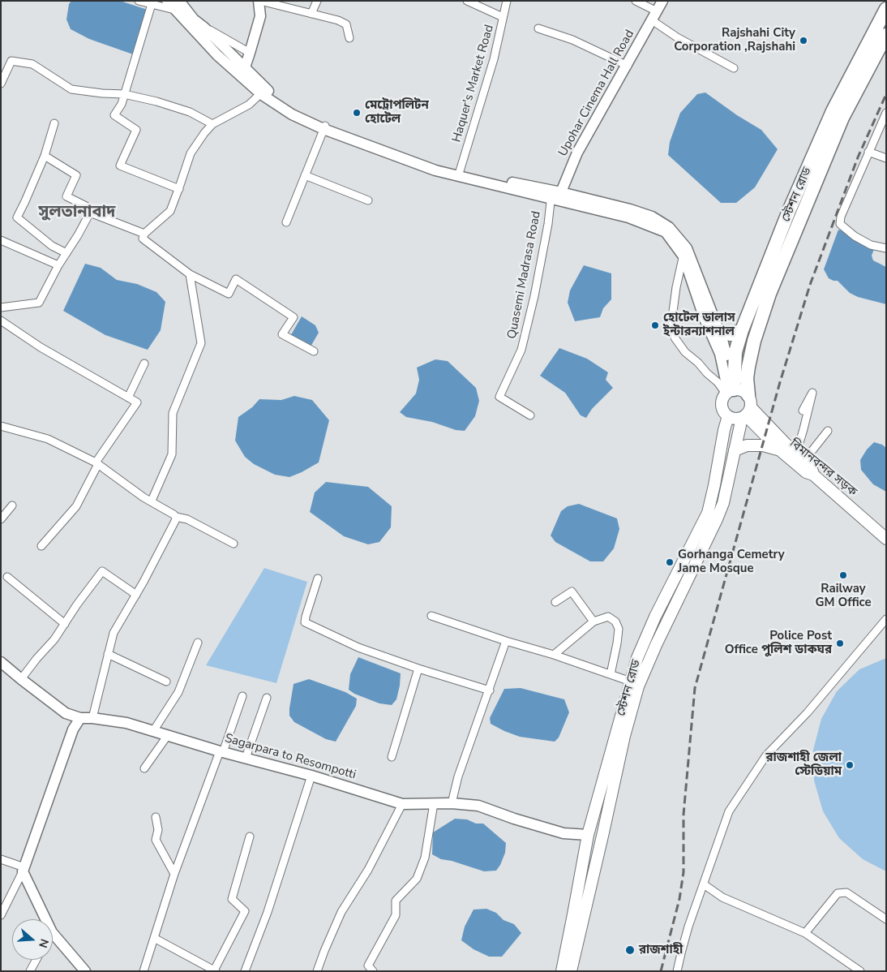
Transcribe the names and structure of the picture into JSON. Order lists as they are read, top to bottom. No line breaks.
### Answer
{"streets":{"highway":["স্টেশন রোড"],"main road":["Upohar Cinema Hall Road","বিমানবন্দর সড়ক","Sagarpara to Resompotti"],"street":["Haquer's Market Road","Quasemi Madrasa Road"]},"crossings":[["Upohar Cinema Hall Road","Quasemi Madrasa Road"],["স্টেশন রোড","বিমানবন্দর সড়ক"],["স্টেশন রোড","Sagarpara to Resompotti"]],"districts":["সুলতানাবাদ"],"places":["Rajshahi City Corporation ,Rajshahi","মেট্রোপলিটন হোটেল","হোটেল ডালাস ইন্টারন্যাশনাল","Gorhanga Cemetry Jame Mosque","Railway GM Office","Police Post Office পুলিশ ডাকঘর","রাজশাহী জেলা স্টেডিয়াম","রাজশাহী"],"north":"right"}
